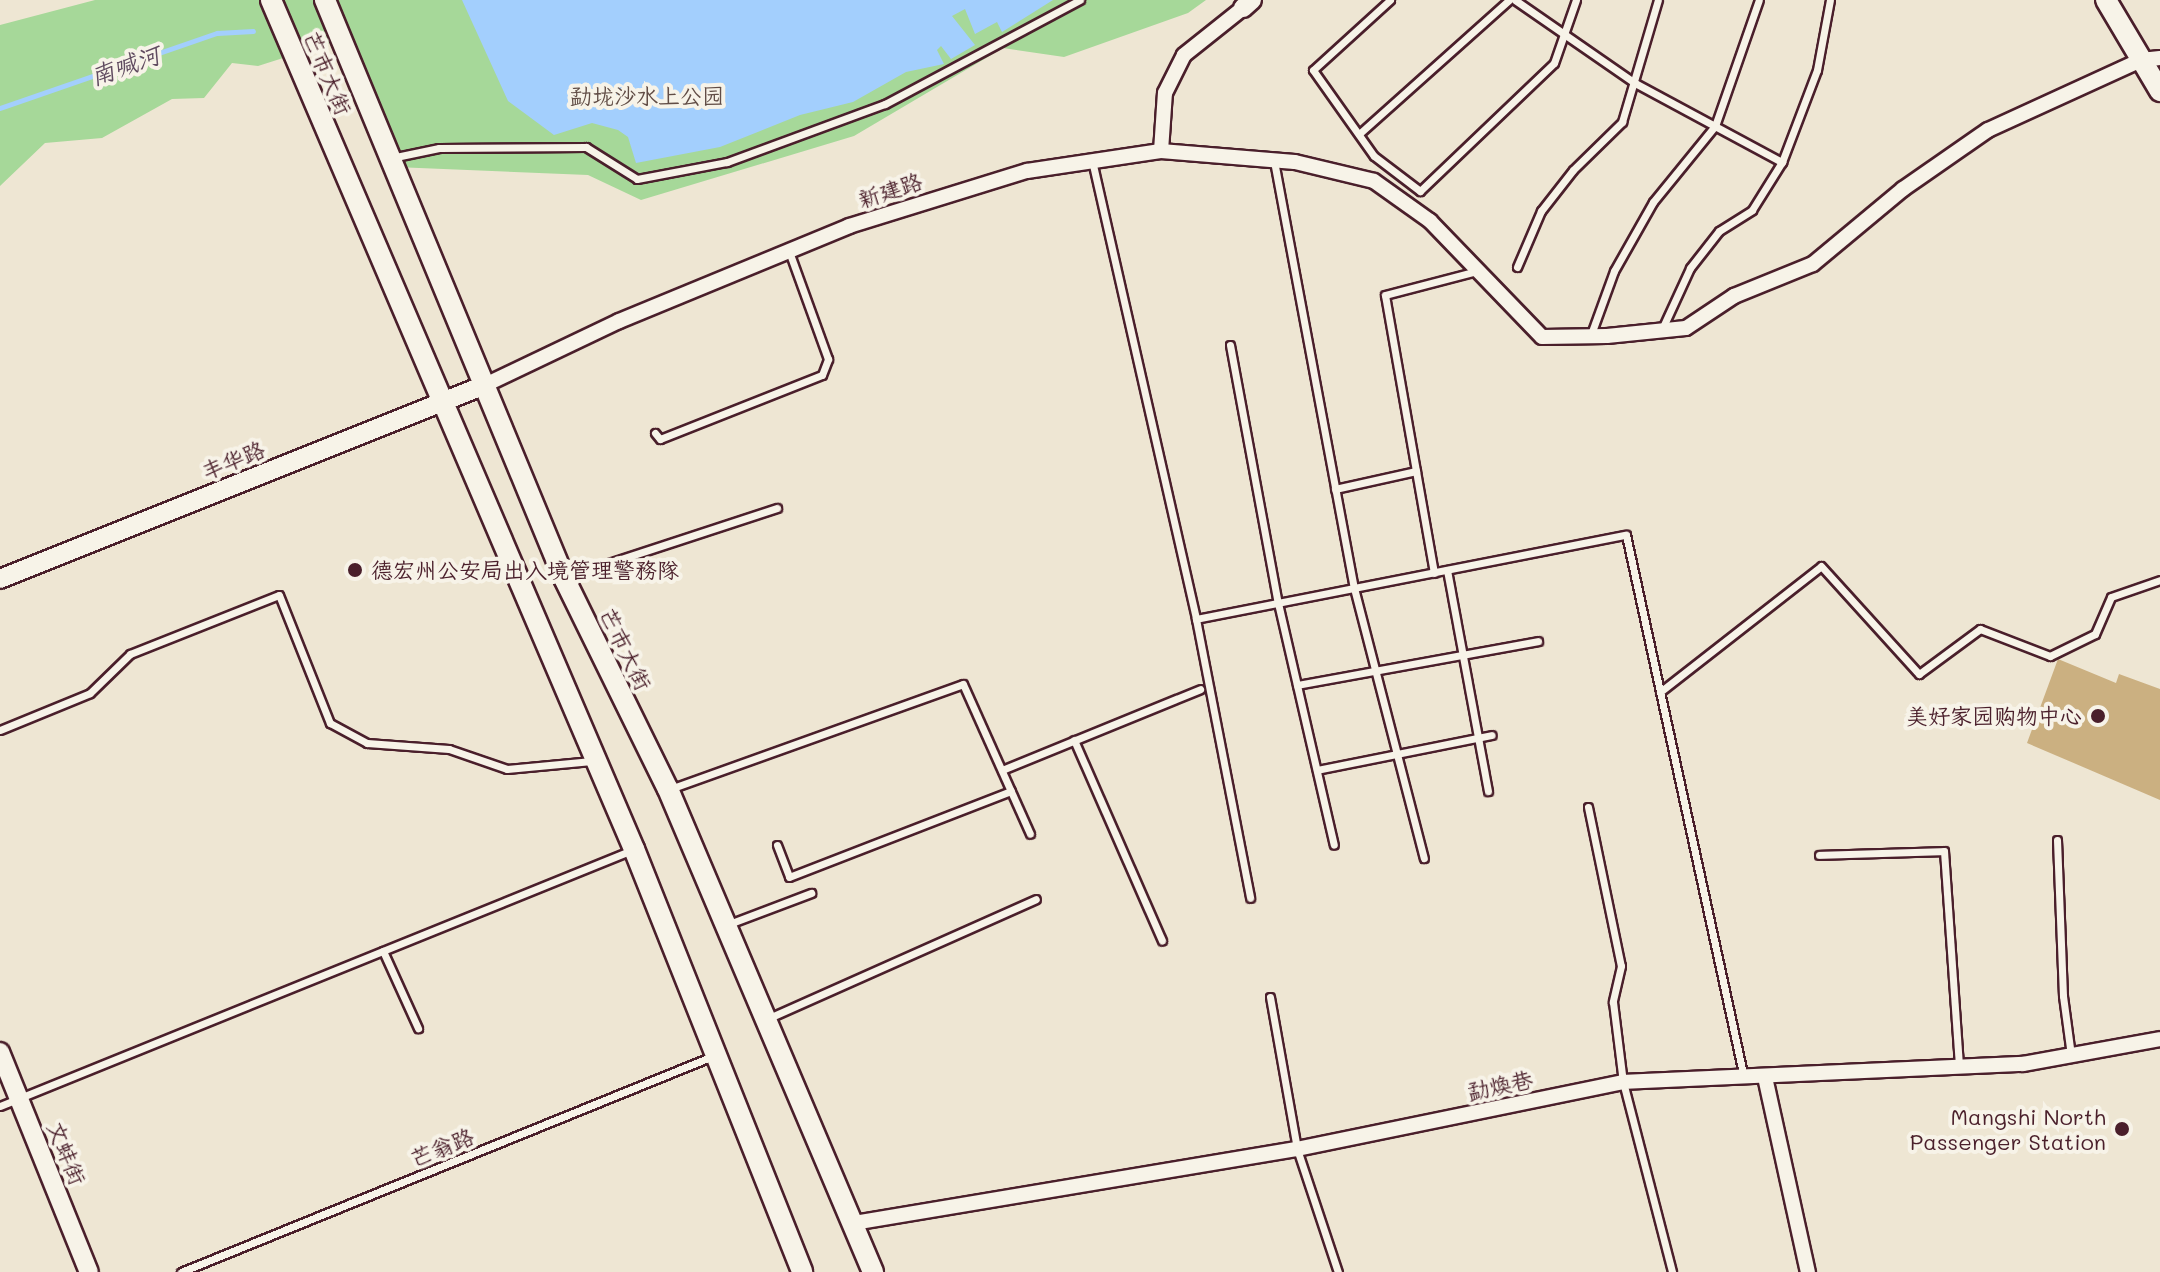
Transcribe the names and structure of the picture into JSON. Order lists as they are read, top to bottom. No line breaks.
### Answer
{"streets":{"main road":["芒市大街"],"street":["新建路","丰华路","勐焕巷","文蚌街"],"lane":["芒翁路"]},"crossings":[["芒市大街","新建路"],["芒市大街","丰华路"],["芒市大街","勐焕巷"],["芒市大街","芒翁路"],["新建路","丰华路"]],"water":["南喊河"],"parks":["勐垅沙水上公园"],"places":["德宏州公安局出入境管理警務隊","美好家园购物中心","Mangshi North Passenger Station"]}
